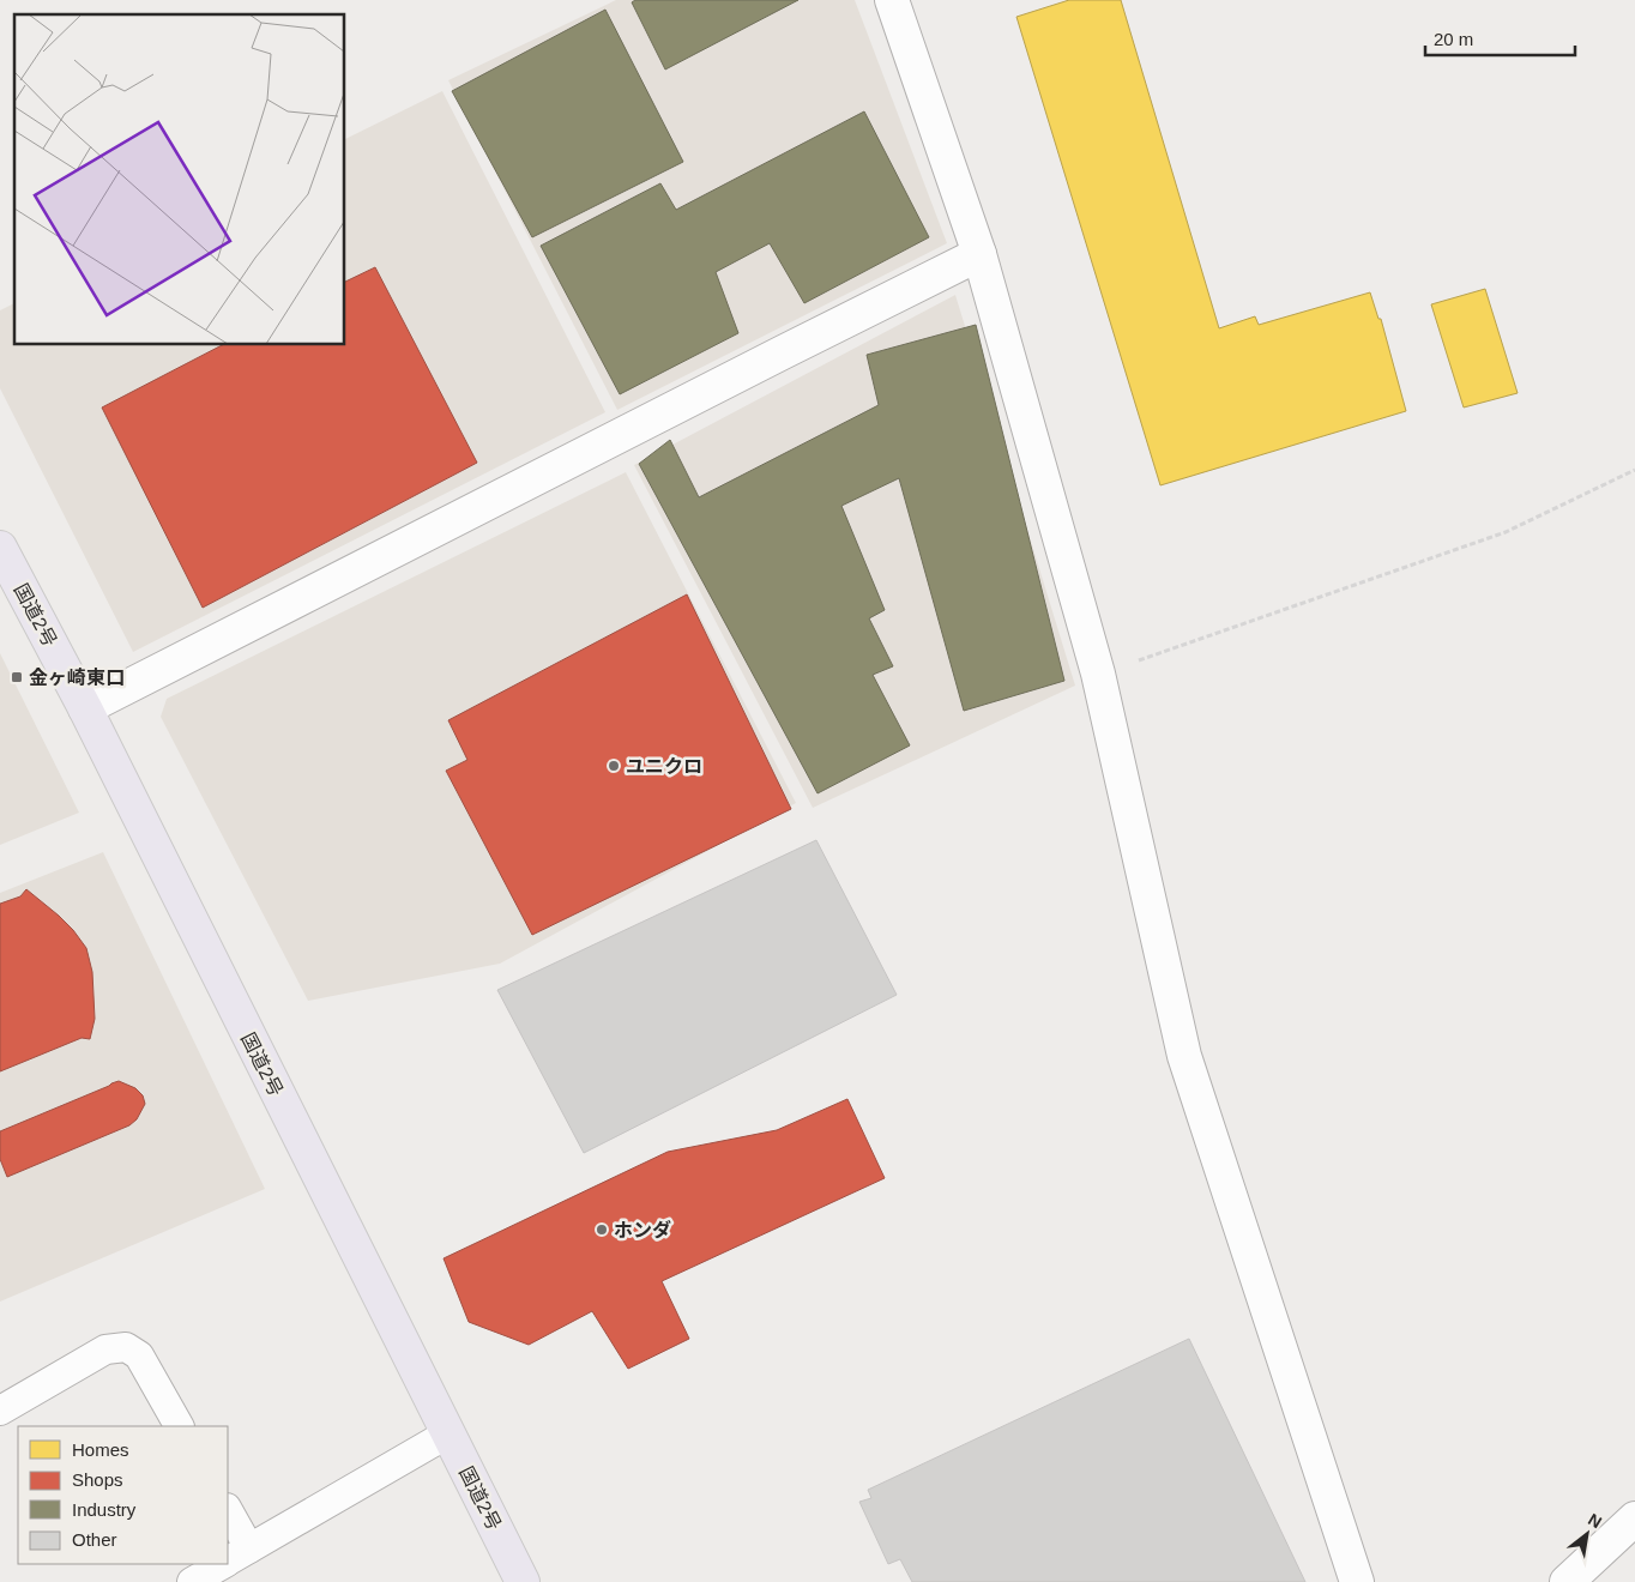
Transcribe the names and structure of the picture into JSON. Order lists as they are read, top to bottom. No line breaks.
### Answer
{"streets":{"highway":["国道2号"]},"places":{"transit":["金ヶ崎東口"],"other":["ユニクロ","ホンダ"]},"legend":["Homes","Shops","Industry","Other"],"scale_bar":"20 m","north":"top right"}
